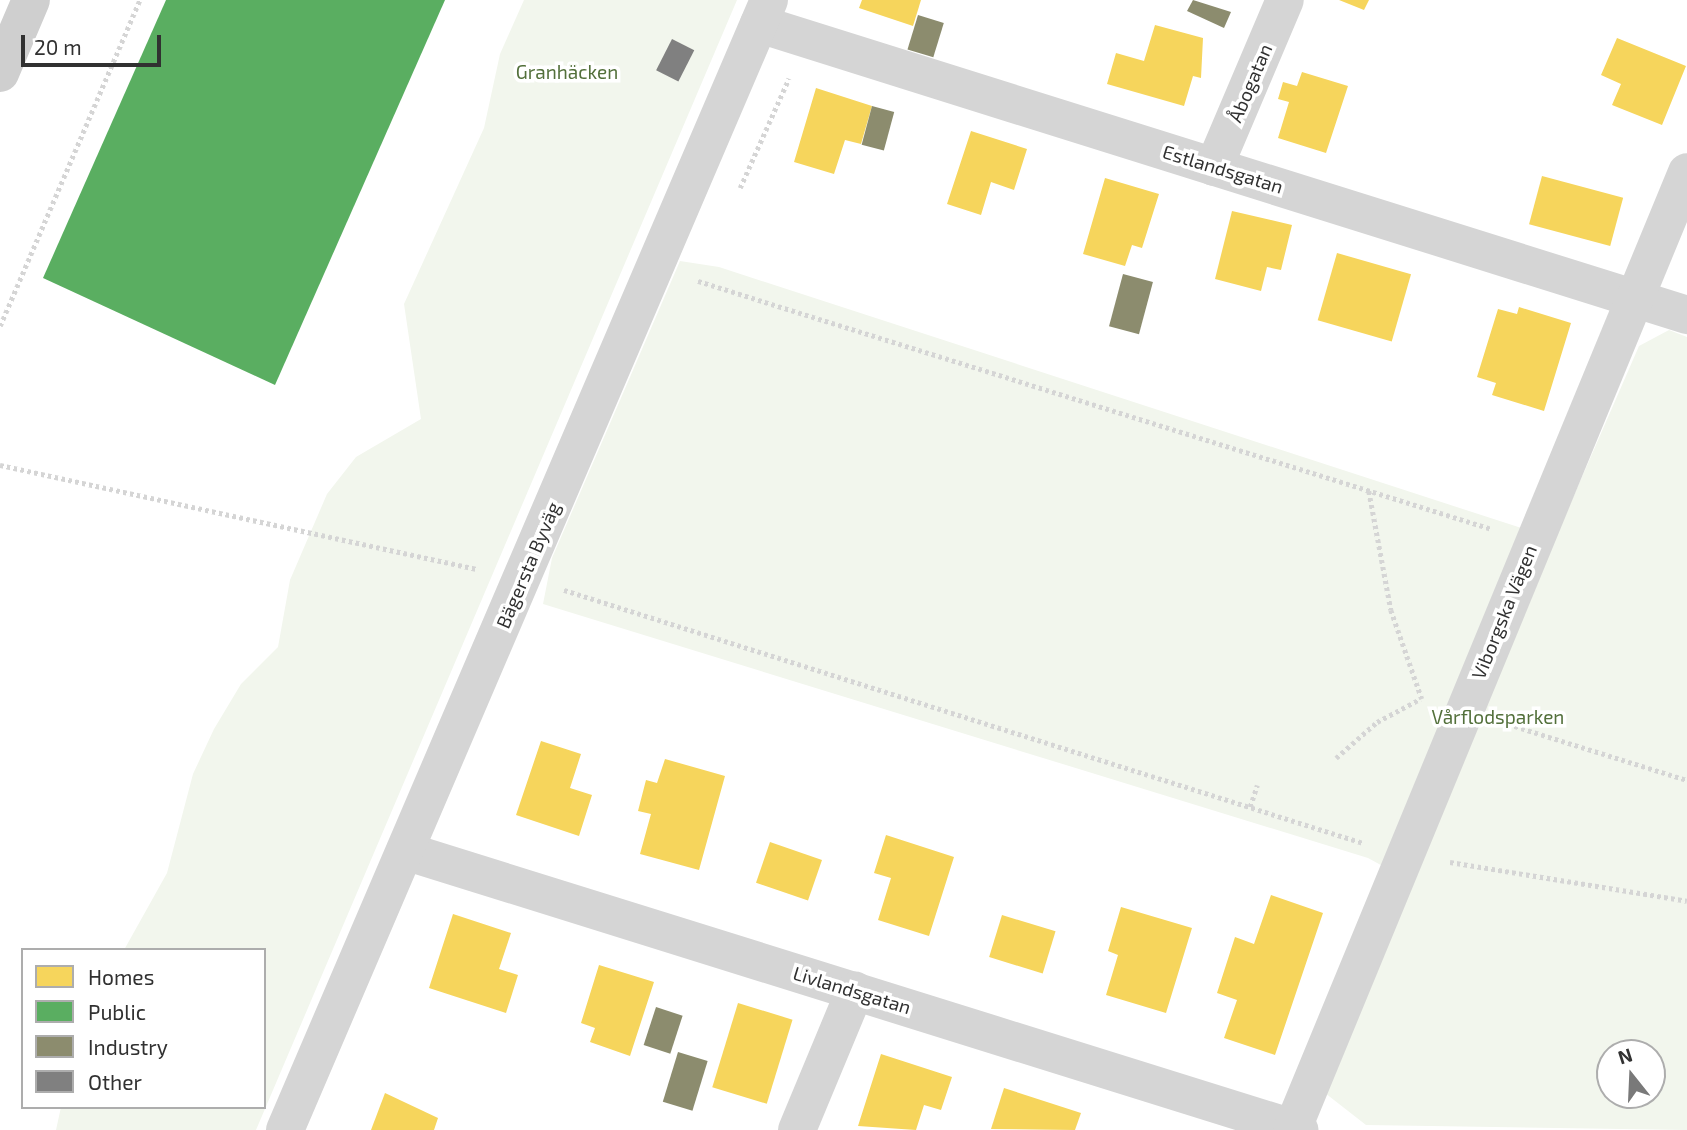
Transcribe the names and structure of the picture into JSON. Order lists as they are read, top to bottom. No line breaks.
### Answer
{"streets":{"street":["Åbogatan","Estlandsgatan","Bägersta Byväg","Viborgska Vägen","Livlandsgatan"]},"crossings":[["Åbogatan","Estlandsgatan"],["Estlandsgatan","Bägersta Byväg"],["Estlandsgatan","Viborgska Vägen"],["Bägersta Byväg","Livlandsgatan"],["Viborgska Vägen","Livlandsgatan"]],"parks":["Granhäcken","Vårflodsparken"],"legend":["Homes","Public","Industry","Other"],"scale_bar":"20 m","north":"top"}
